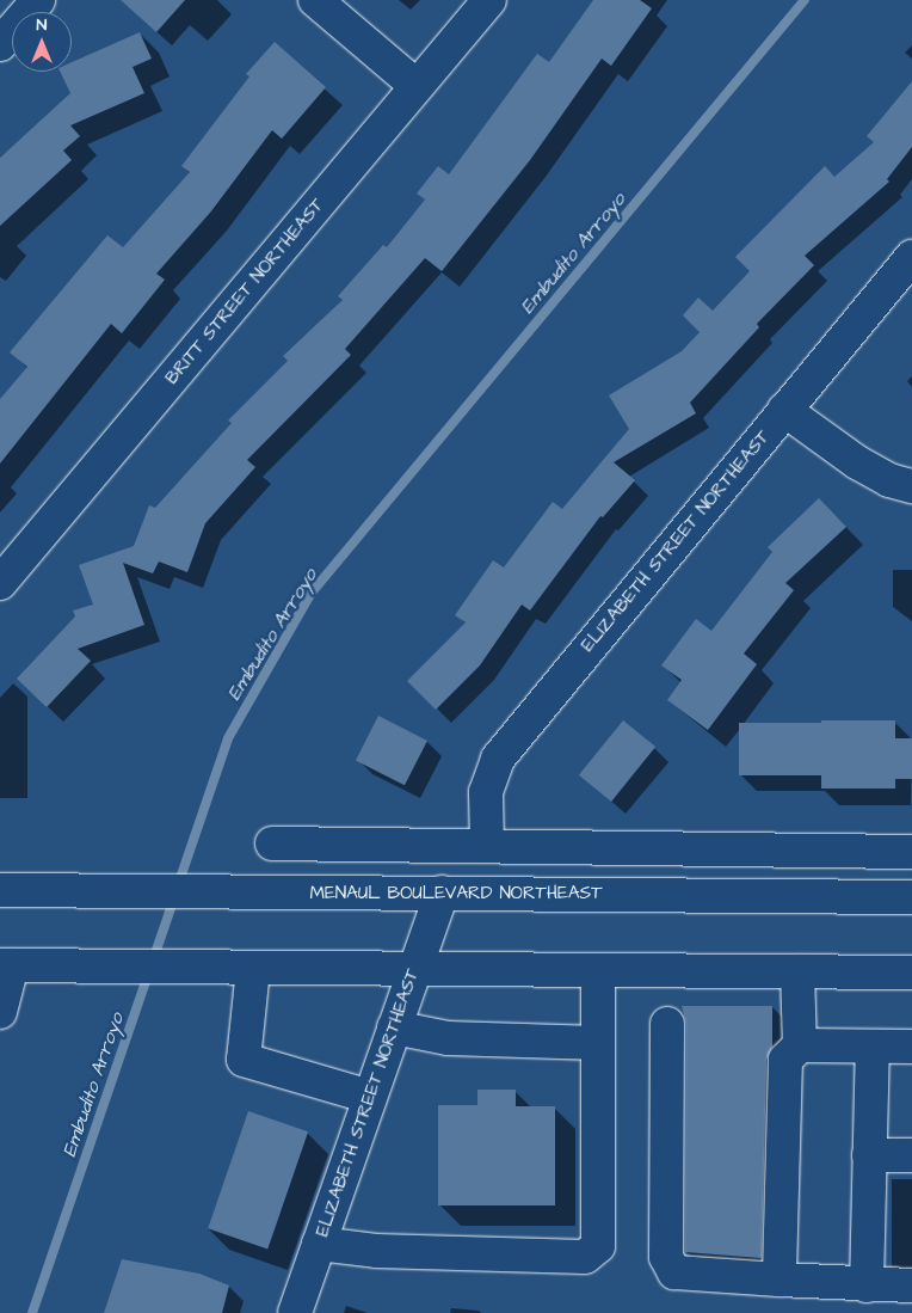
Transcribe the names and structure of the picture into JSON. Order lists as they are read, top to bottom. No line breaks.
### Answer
{"streets":{"street":["BRITT STREET NORTHEAST","ELIZABETH STREET NORTHEAST","MENAUL BOULEVARD NORTHEAST"]},"crossings":[["ELIZABETH STREET NORTHEAST","MENAUL BOULEVARD NORTHEAST"]],"water":["Embudito Arroyo"],"north":"top"}
